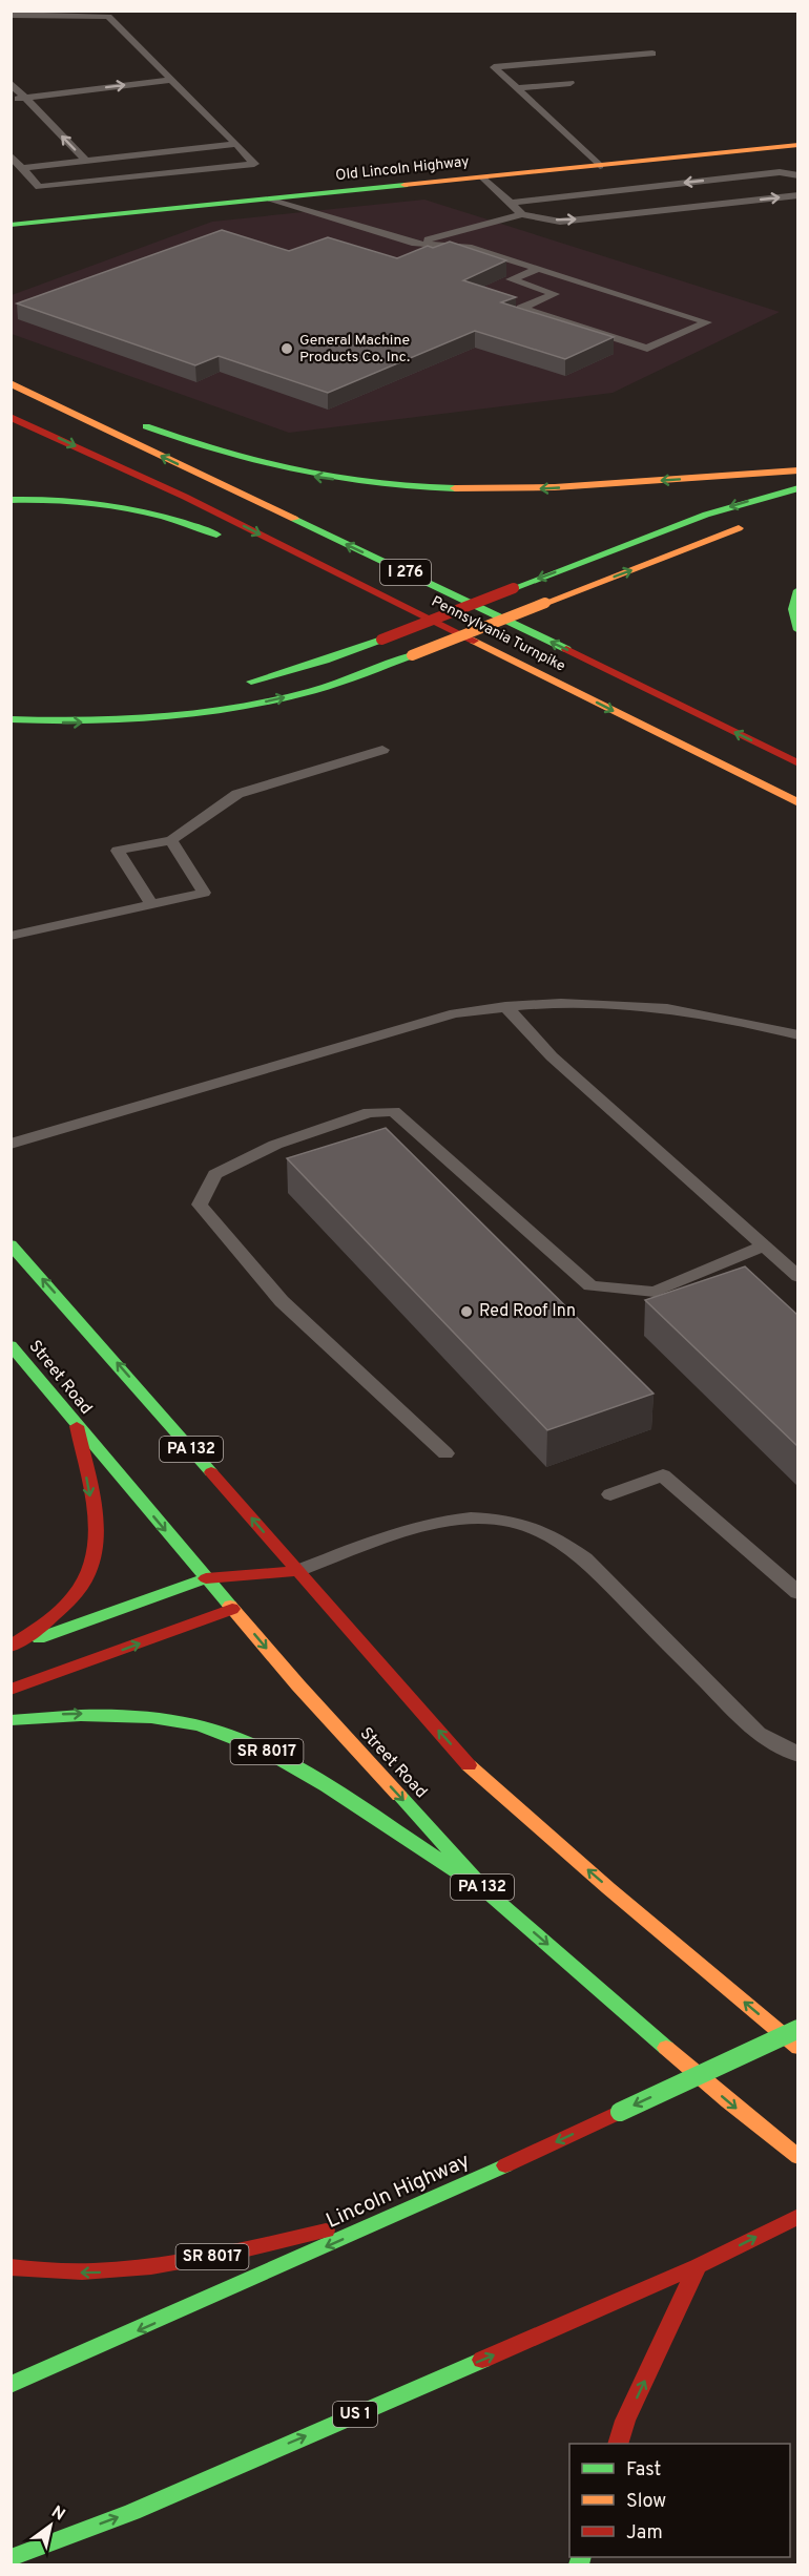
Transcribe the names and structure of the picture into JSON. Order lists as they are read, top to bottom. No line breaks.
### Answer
{"streets":{"main road":["Old Lincoln Highway","I 276","Pennsylvania Turnpike","Street Road","PA 132","SR 8017","Lincoln Highway","US 1"]},"crossings":[["Street Road","SR 8017"],["SR 8017","Lincoln Highway"]],"places":["General Machine Products Co. Inc.","Red Roof Inn"],"legend":["Fast","Slow","Jam"],"north":"top right"}
